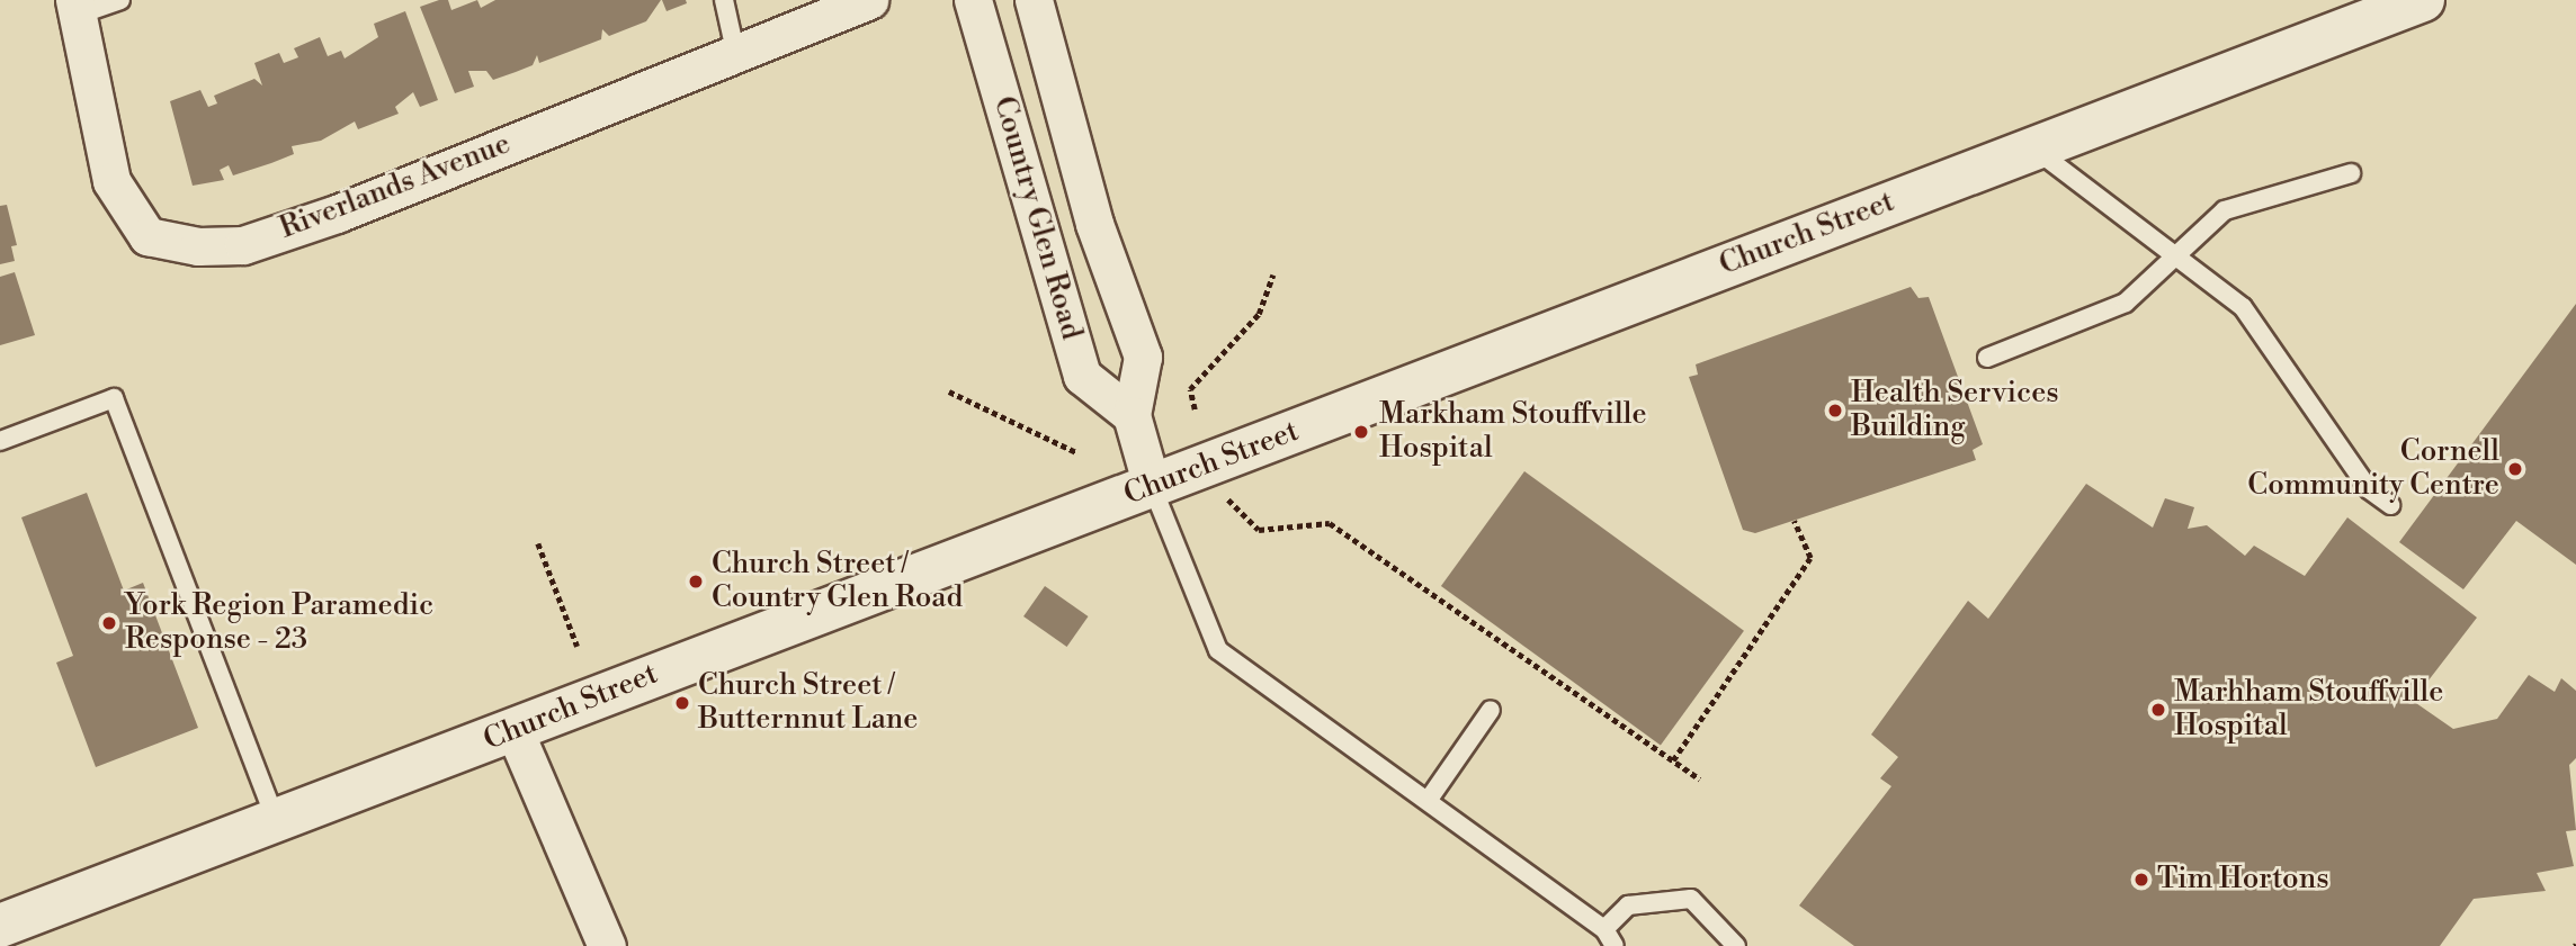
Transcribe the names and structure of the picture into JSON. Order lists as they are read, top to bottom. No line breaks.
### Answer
{"streets":{"street":["Riverlands Avenue","Country Glen Road","Church Street"]},"crossings":[["Country Glen Road","Church Street"]],"places":["Health Services Building","Markham Stouffville Hospital","Cornell Community Centre","Church Street / Country Glen Road","York Region Paramedic Response - 23","Church Street / Butternnut Lane","Marhham Stouffville Hospital","Tim Hortons"]}
